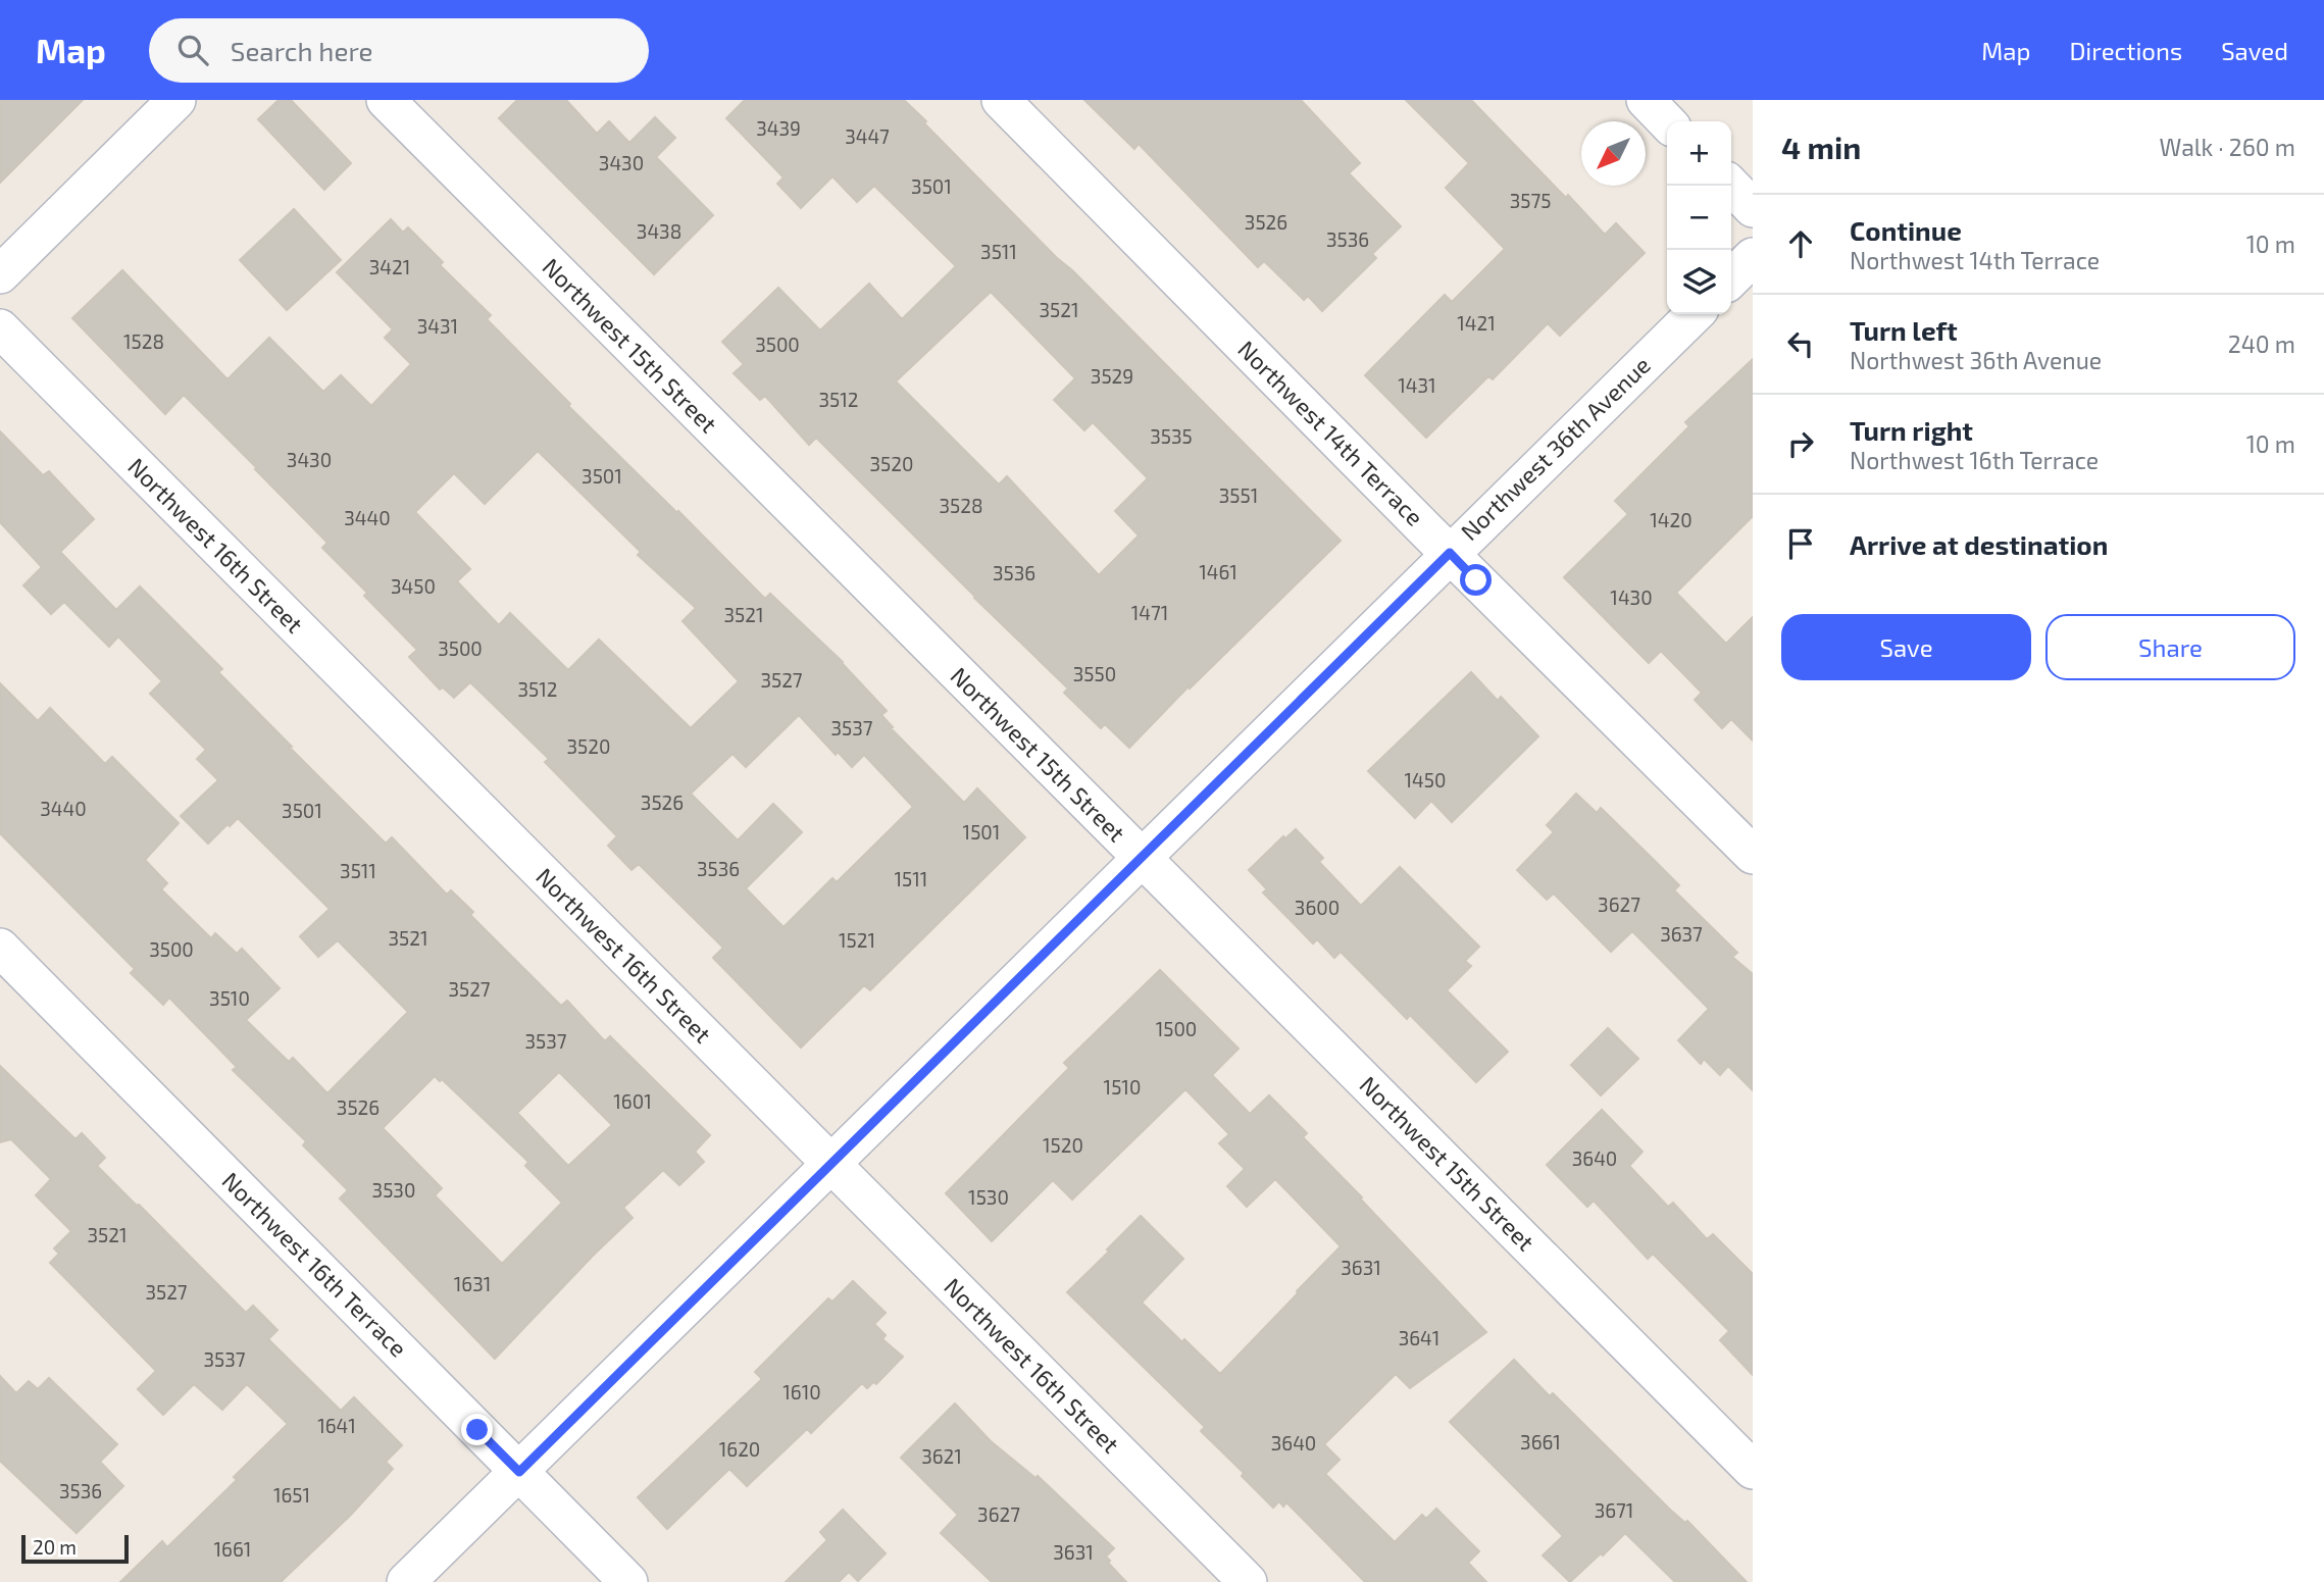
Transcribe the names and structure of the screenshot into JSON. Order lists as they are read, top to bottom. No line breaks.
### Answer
{"streets":{"street":["Northwest 15th Street","Northwest 14th Terrace","Northwest 36th Avenue","Northwest 16th Street","Northwest 16th Terrace"]},"crossings":[["Northwest 15th Street","Northwest 36th Avenue"],["Northwest 14th Terrace","Northwest 36th Avenue"],["Northwest 36th Avenue","Northwest 16th Street"],["Northwest 36th Avenue","Northwest 16th Terrace"]],"house_numbers":["3439","3447","3430","3501","3575","3526","3438","3536","3511","3421","3521","1421","3431","1528","3500","3529","1431","3512","3535","3430","3520","3501","3551","3528","3440","1420","1461","3536","3450","1430","1471","3521","3500","3550","3527","3512","3537","3520","1450","3526","3440","3501","1501","3536","3511","1511","3627","3600","3637","3521","1521","3500","3527","3510","1500","3537","1510","1601","3526","1520","3640","3530","1530","3521","3631","1631","3527","3641","3537","1610","1641","3661","3640","1620","3621","3536","1651","3671","3627","1661","3631"],"scale_bar":"20 m","north":"bottom left","page":{"header":"Map","search":"Search here","nav":["Map","Directions","Saved"],"heading":["4 min","Walk · 260 m"],"map_buttons":["+","−"],"list":[["Continue","Northwest 14th Terrace","10 m"],["Turn left","Northwest 36th Avenue","240 m"],["Turn right","Northwest 16th Terrace","10 m"],"Arrive at destination"],"buttons":["Save","Share"],"scale":"20 m"}}
